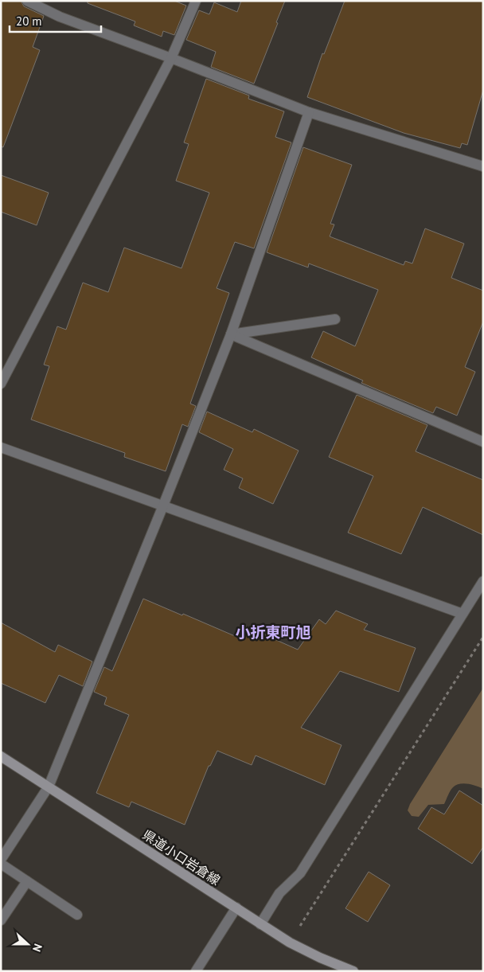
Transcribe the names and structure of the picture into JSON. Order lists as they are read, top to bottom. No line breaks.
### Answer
{"streets":{"main road":["県道小口岩倉線"]},"districts":["小折東町旭"],"scale_bar":"20 m","north":"right"}
